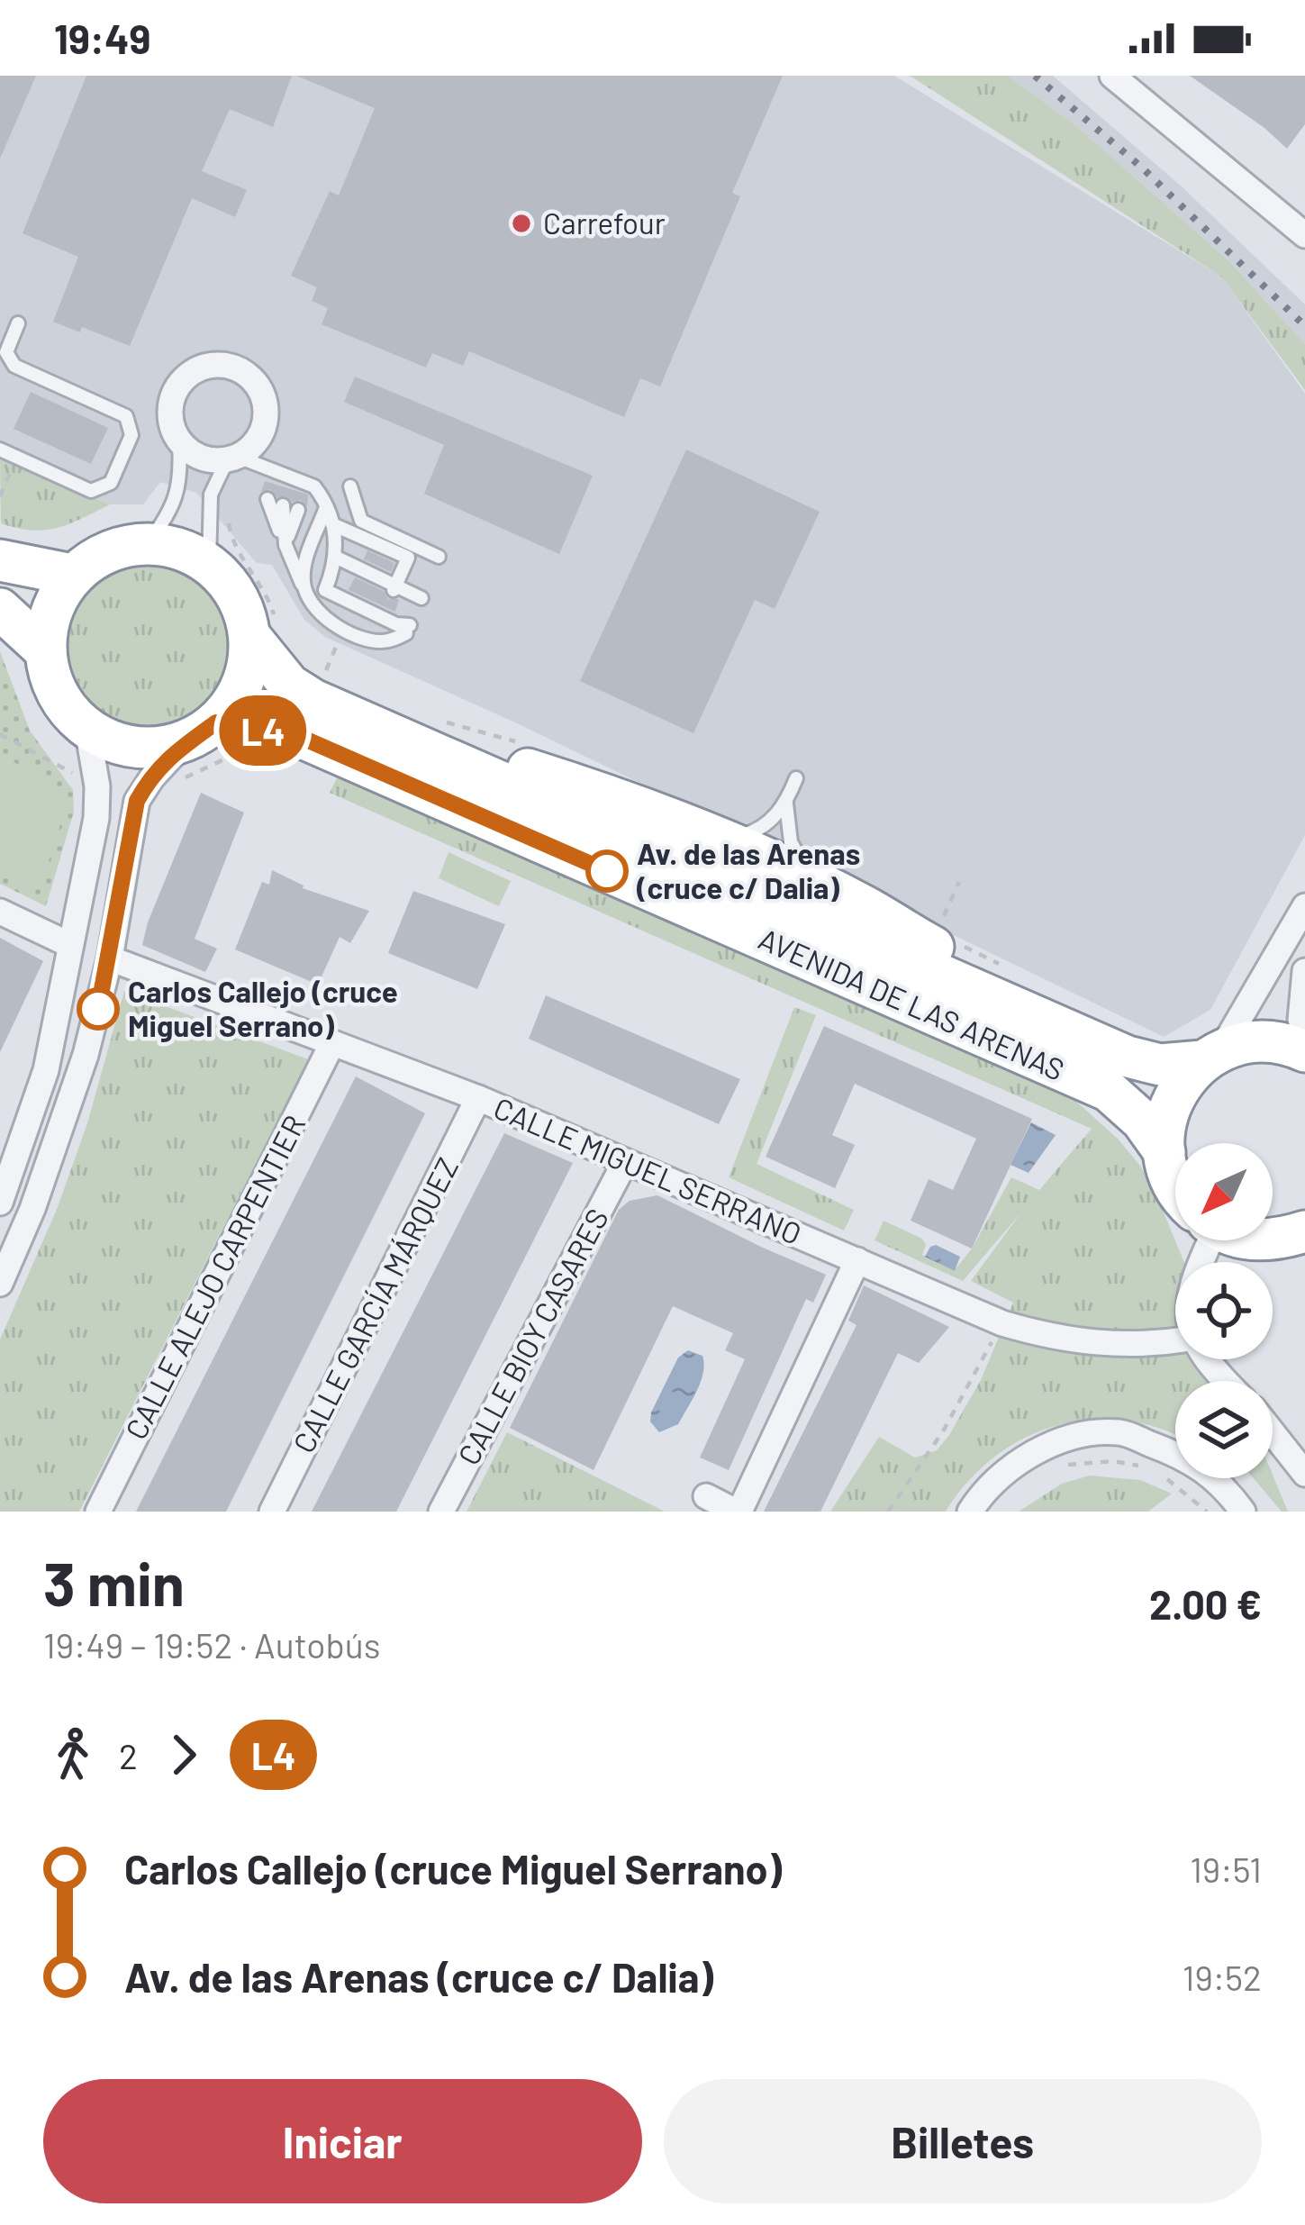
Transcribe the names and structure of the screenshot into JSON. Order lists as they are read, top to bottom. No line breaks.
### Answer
{"streets":{"highway":["AVENIDA DE LAS ARENAS"],"street":["CALLE MIGUEL SERRANO","CALLE ALEJO CARPENTIER","CALLE GARCÍA MÁRQUEZ","CALLE BIOY CASARES"]},"crossings":[["CALLE MIGUEL SERRANO","CALLE ALEJO CARPENTIER"],["CALLE MIGUEL SERRANO","CALLE GARCÍA MÁRQUEZ"],["CALLE MIGUEL SERRANO","CALLE BIOY CASARES"]],"places":["Carrefour","Av. de las Arenas (cruce c/ Dalia)","Carlos Callejo (cruce Miguel Serrano)"],"lines":["bus line L4"],"north":"bottom left","page":{"status":"19:49","on_map":"L4","heading":["3 min","19:49 – 19:52 · Autobús","2.00 €"],"legs":["2","L4"],"list":[{"name":"Carlos Callejo (cruce Miguel Serrano)","value":"19:51"},{"name":"Av. de las Arenas (cruce c/ Dalia)","value":"19:52"}],"buttons":["Iniciar","Billetes"]}}
